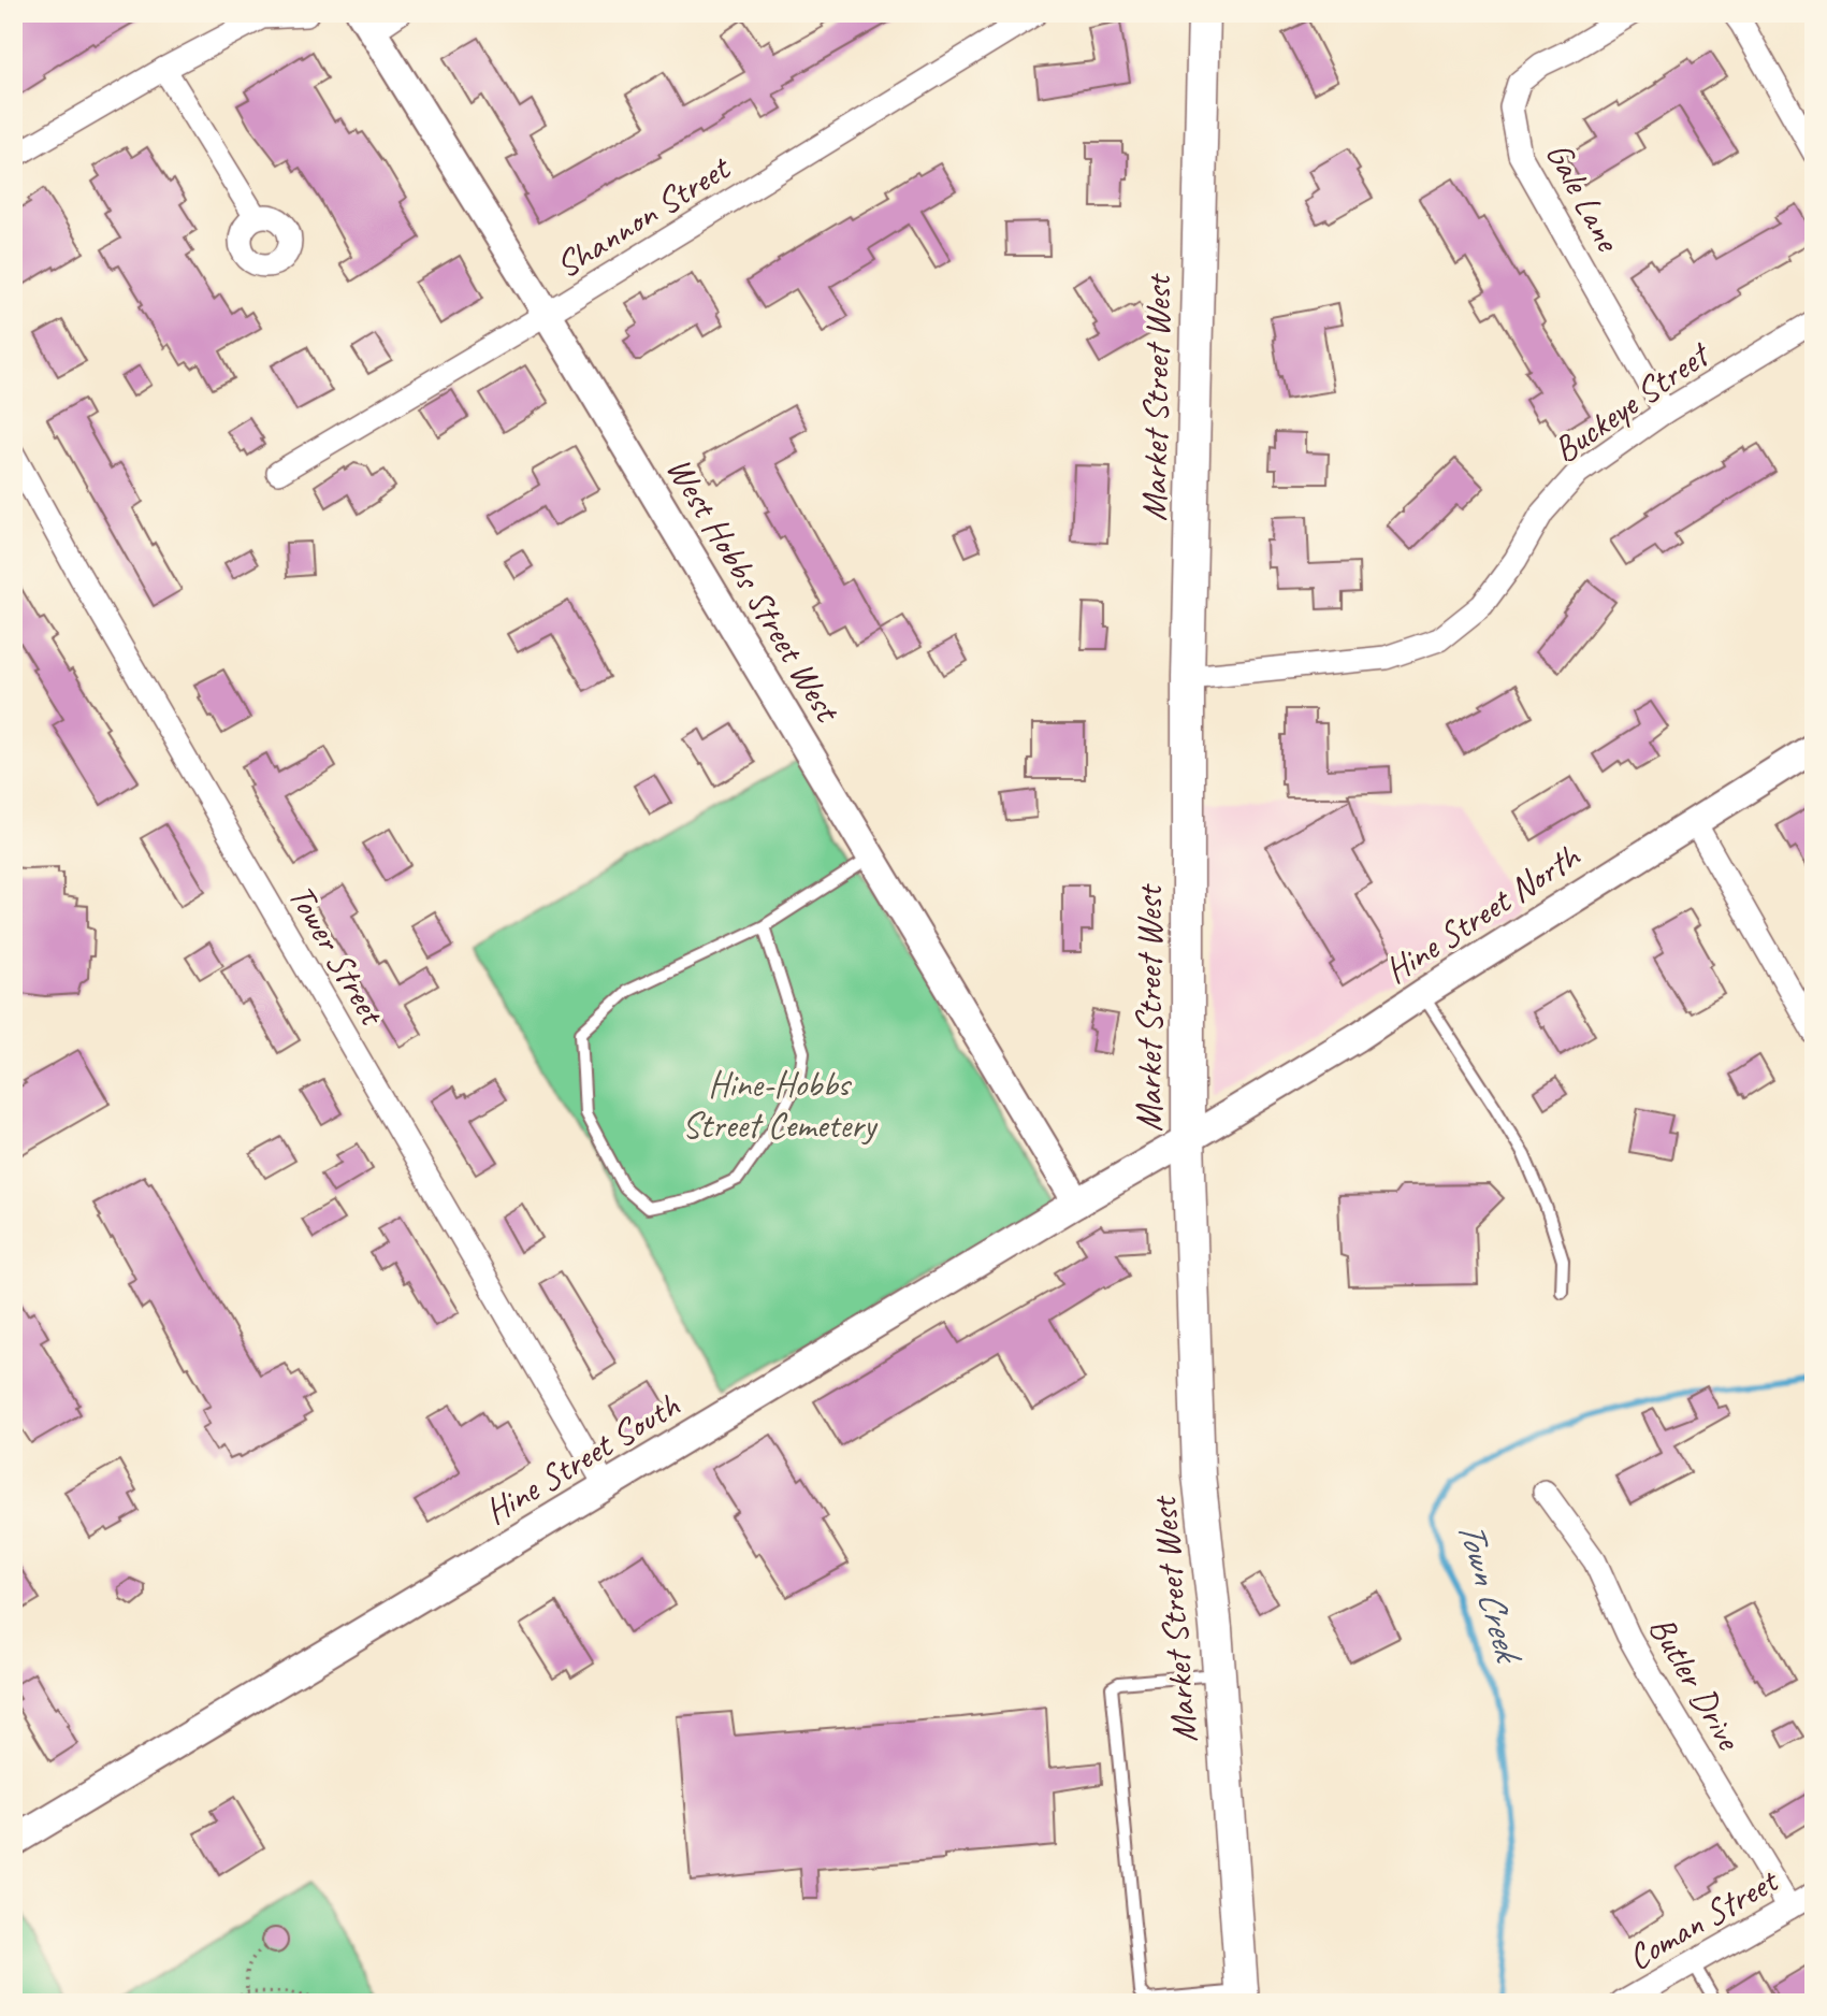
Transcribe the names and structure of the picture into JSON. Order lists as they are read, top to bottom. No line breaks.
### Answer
{"streets":{"main road":["Market Street West"],"street":["Gale Lane","Shannon Street","Buckeye Street","West Hobbs Street West","Hine Street North","Tower Street","Hine Street South","Butler Drive","Coman Street"]},"crossings":[["Gale Lane","Buckeye Street"],["Shannon Street","West Hobbs Street West"],["Market Street West","Buckeye Street"],["Market Street West","Hine Street North"],["Market Street West","Hine Street South"],["West Hobbs Street West","Hine Street South"],["Hine Street North","Hine Street South"],["Tower Street","Hine Street South"],["Butler Drive","Coman Street"]],"water":["Town Creek"],"parks":["Hine-Hobbs Street Cemetery"]}
